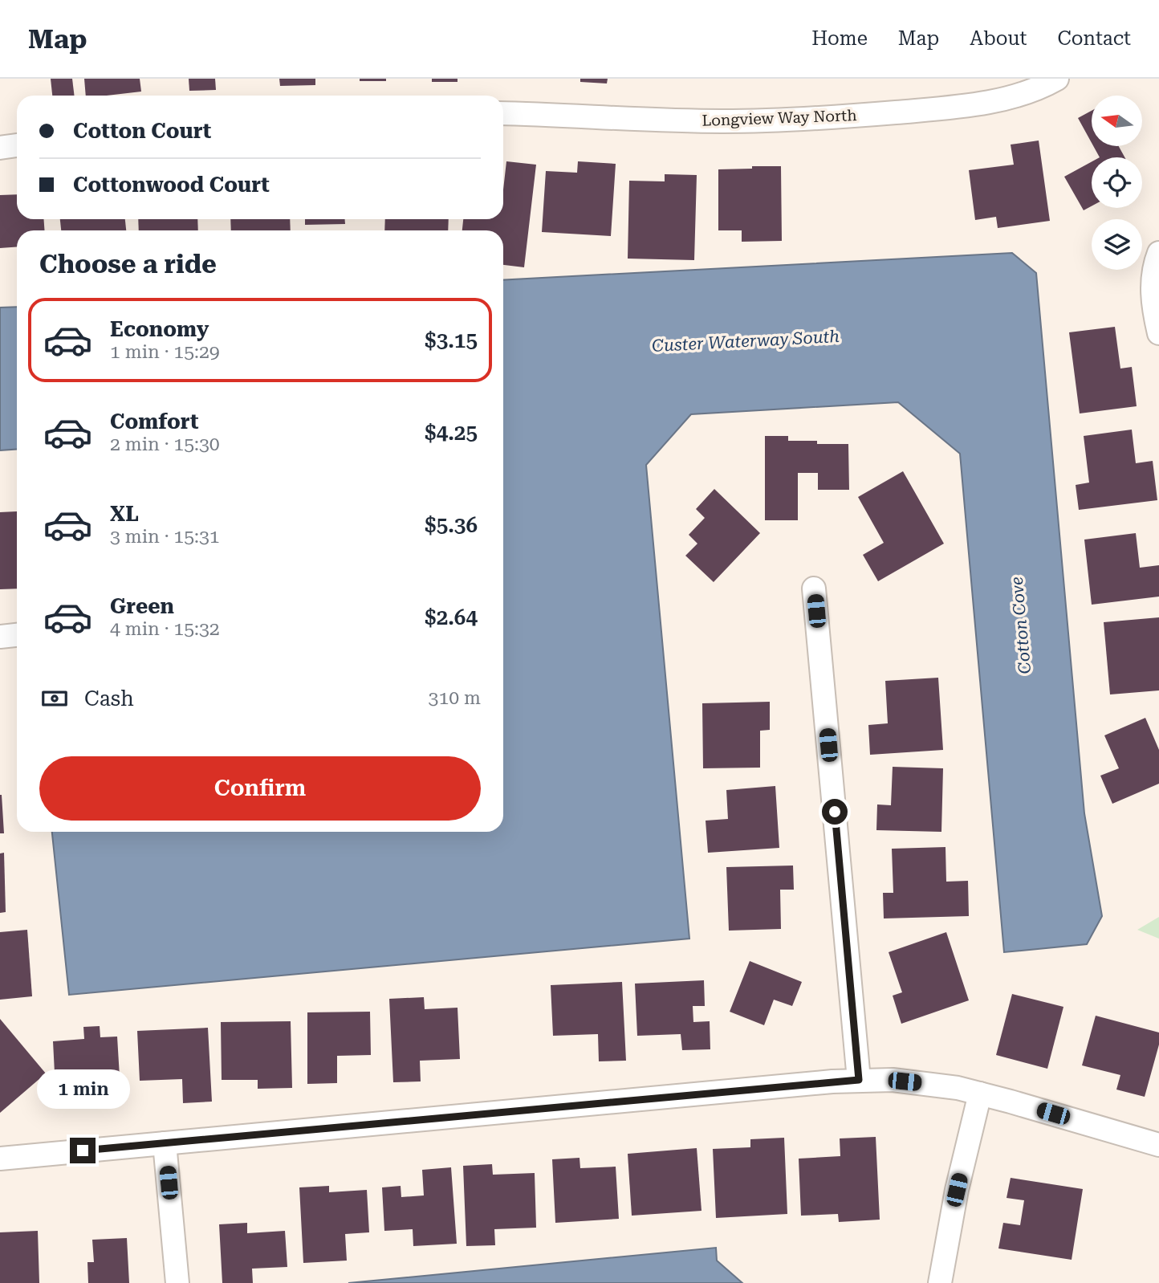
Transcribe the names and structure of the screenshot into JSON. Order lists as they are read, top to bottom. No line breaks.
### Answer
{"streets":{"street":["Longview Way North"]},"water":["Custer Waterway South","Cotton Cove"],"north":"left","page":{"header":"Map","nav":["Home","Map","About","Contact"],"banner":["Cotton Court","Cottonwood Court"],"heading":"Choose a ride","list":[{"name":"Economy","note":"1 min · 15:29","value":"$3.15"},{"name":"Comfort","note":"2 min · 15:30","value":"$4.25"},{"name":"XL","note":"3 min · 15:31","value":"$5.36"},{"name":"Green","note":"4 min · 15:32","value":"$2.64"}],"pay":["Cash","310 m"],"buttons":"Confirm","bubble":"1 min"}}
